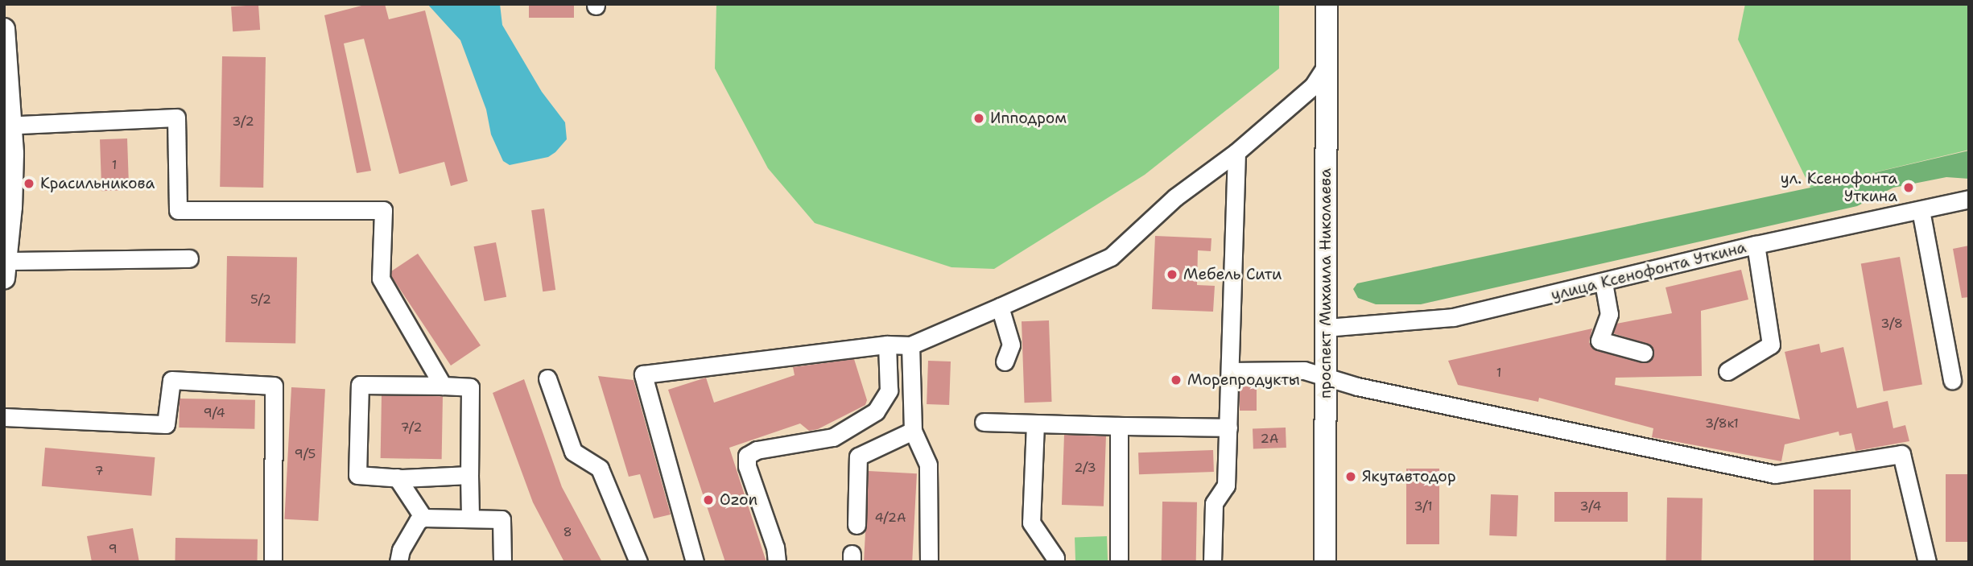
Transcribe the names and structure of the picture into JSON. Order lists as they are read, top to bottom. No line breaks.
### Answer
{"streets":{"main road":["проспект Михаила Николаева"],"street":["улица Ксенофонта Уткина"]},"crossings":[["улица Ксенофонта Уткина","проспект Михаила Николаева"]],"places":["Ипподром","Красильникова","ул. Ксенофонта Уткина","Мебель Сити","Морепродукты","Якутавтодор","Ozon"],"house_numbers":["3/2","1","5/2","3/8","1","9/4","3/8к1","7/2","2А","9/5","2/3","7","3/1","3/4","4/2А","8","9"]}
